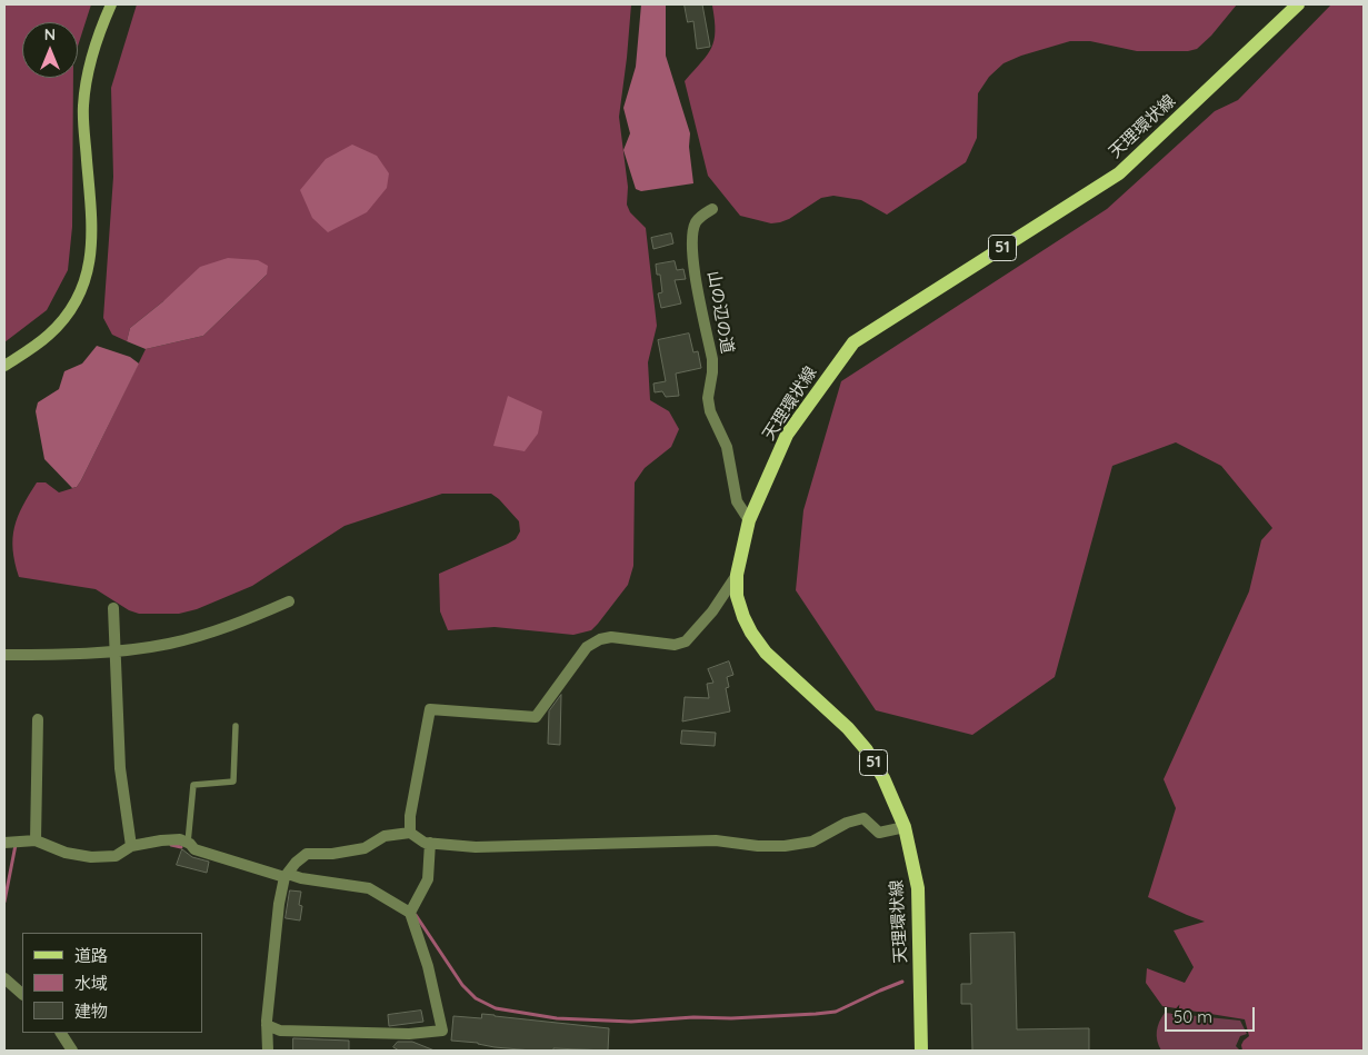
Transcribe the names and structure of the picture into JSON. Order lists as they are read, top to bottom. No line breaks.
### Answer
{"streets":{"main road":["天理環状線","51"],"street":["山の辺の道"]},"crossings":[["天理環状線","山の辺の道"]],"legend":["道路","水域","建物"],"scale_bar":"50 m","north":"top"}
